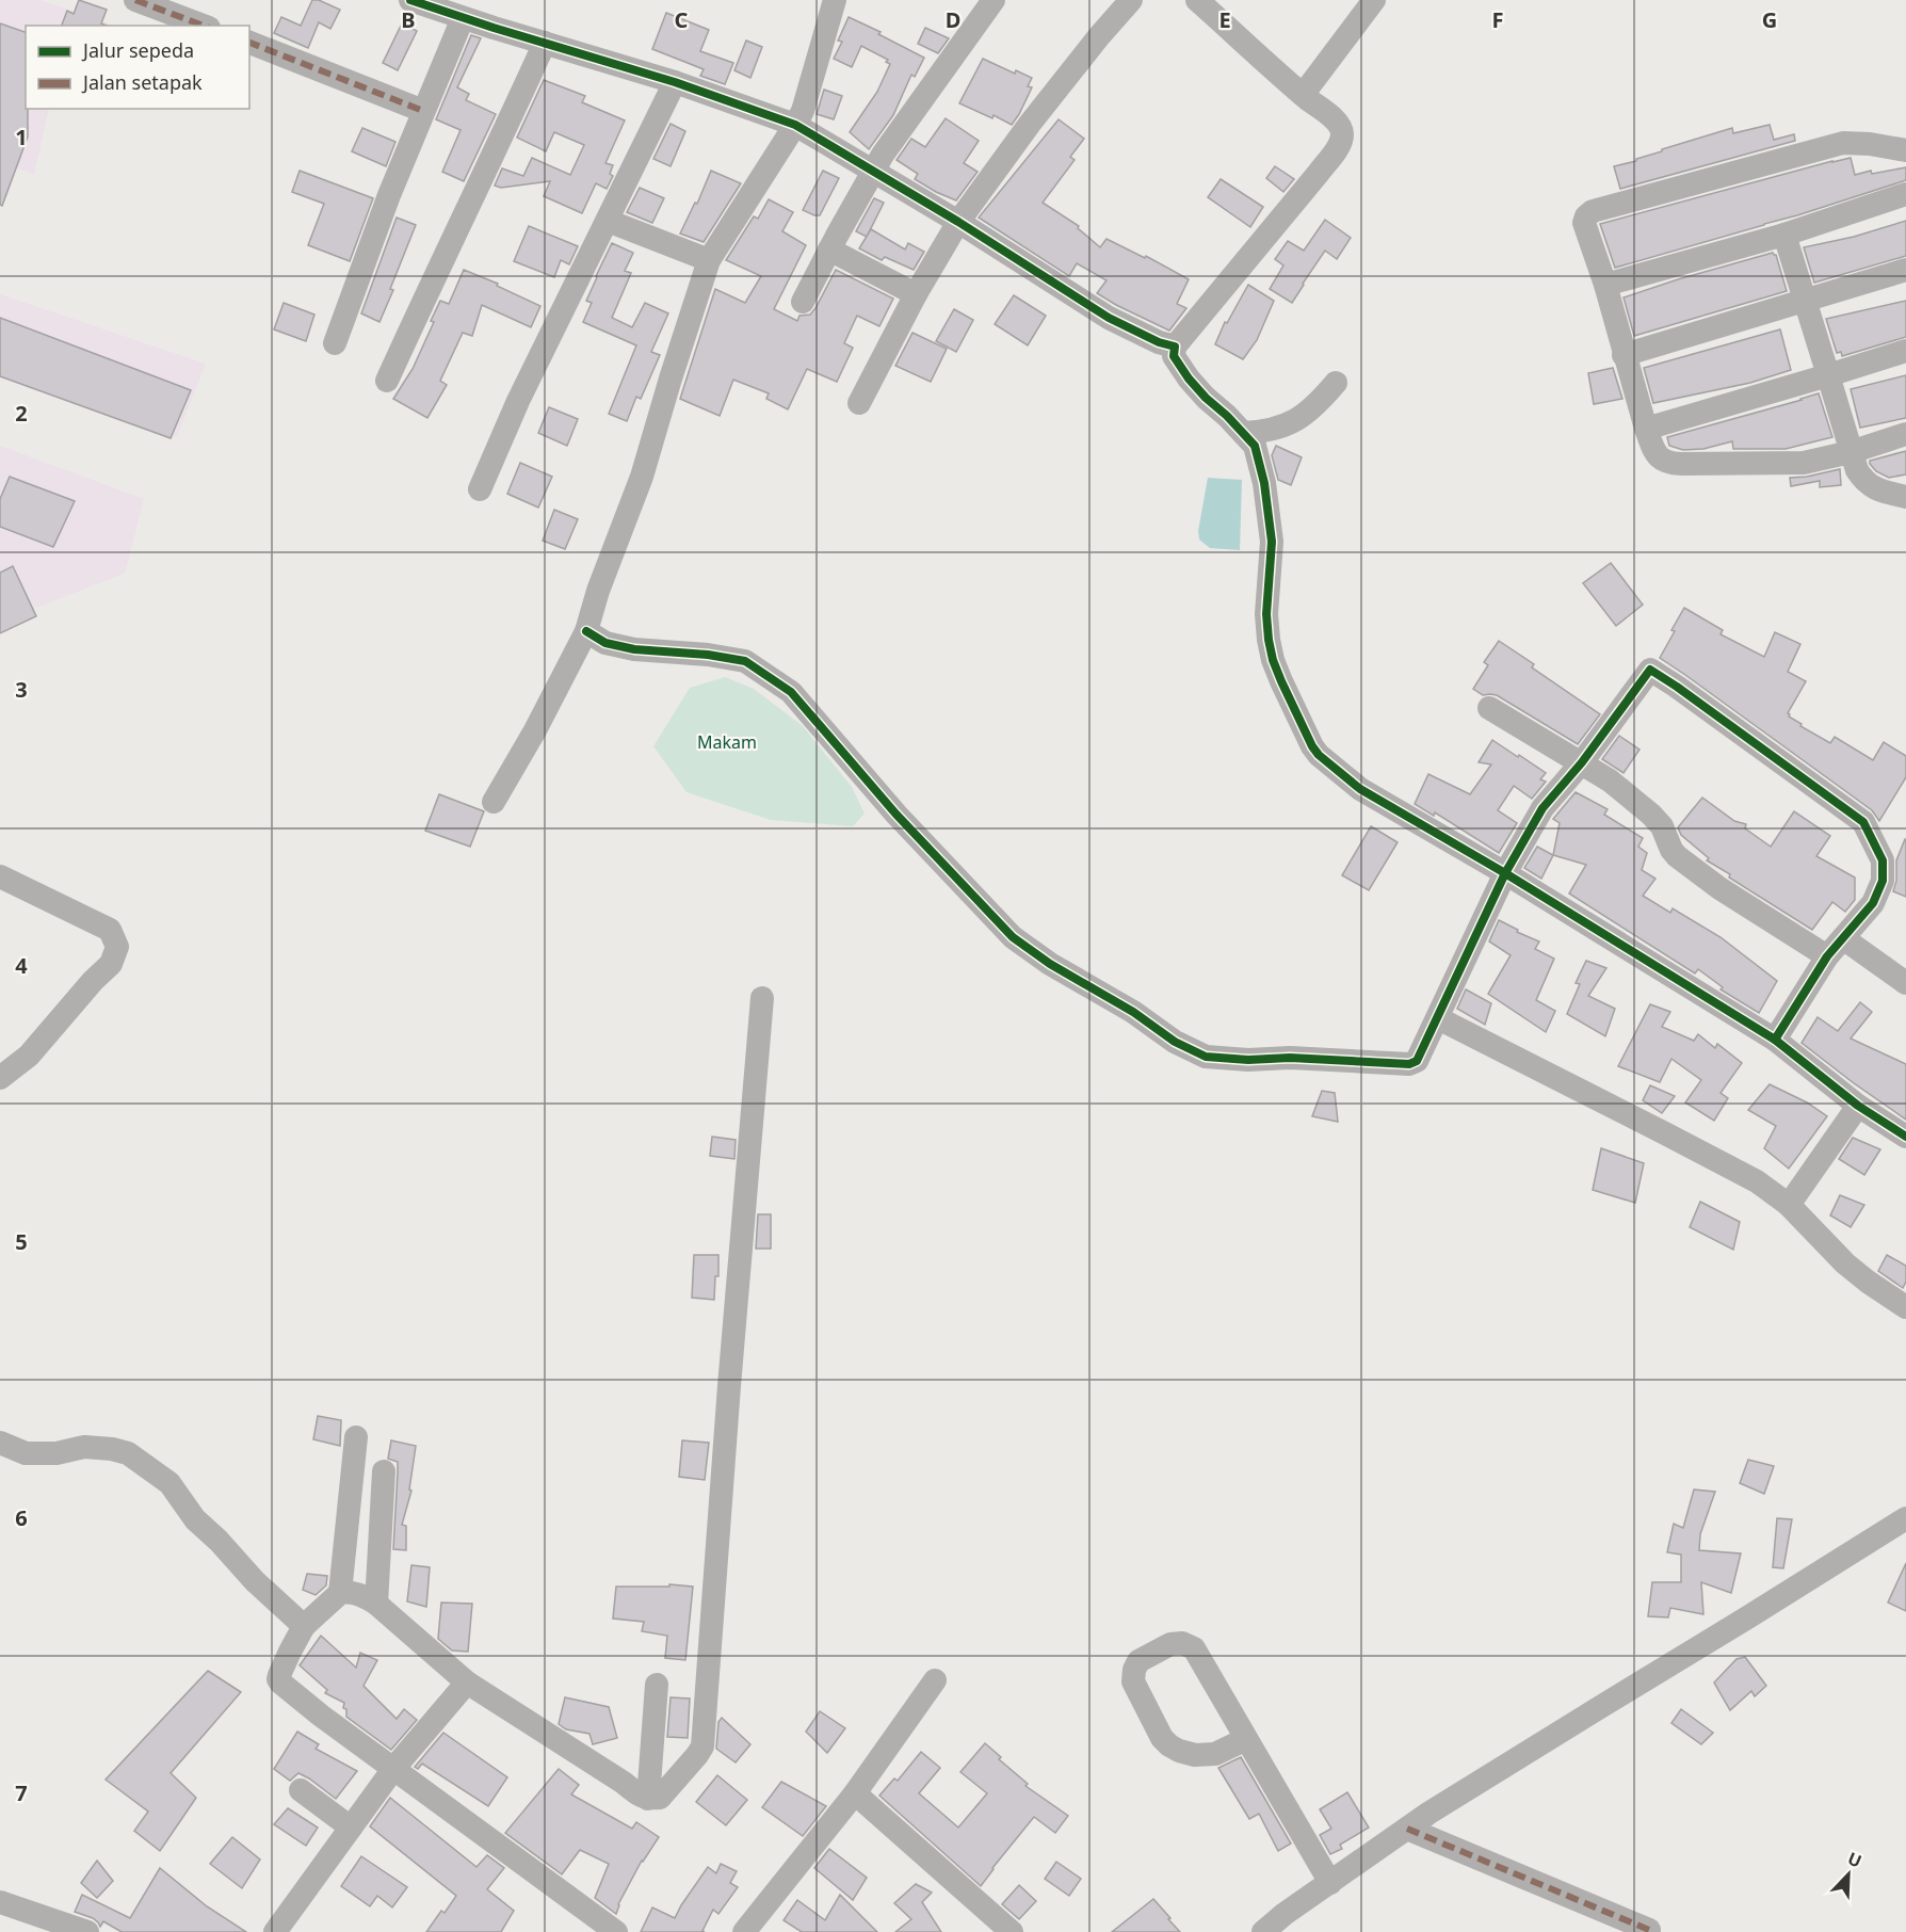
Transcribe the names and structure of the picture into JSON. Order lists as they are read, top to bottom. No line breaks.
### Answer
{"parks":["Makam"],"legend":["Jalur sepeda","Jalan setapak"],"north":"top right","grid":{"columns":["B","C","D","E","F","G"],"rows":["1","2","3","4","5","6","7"]}}
